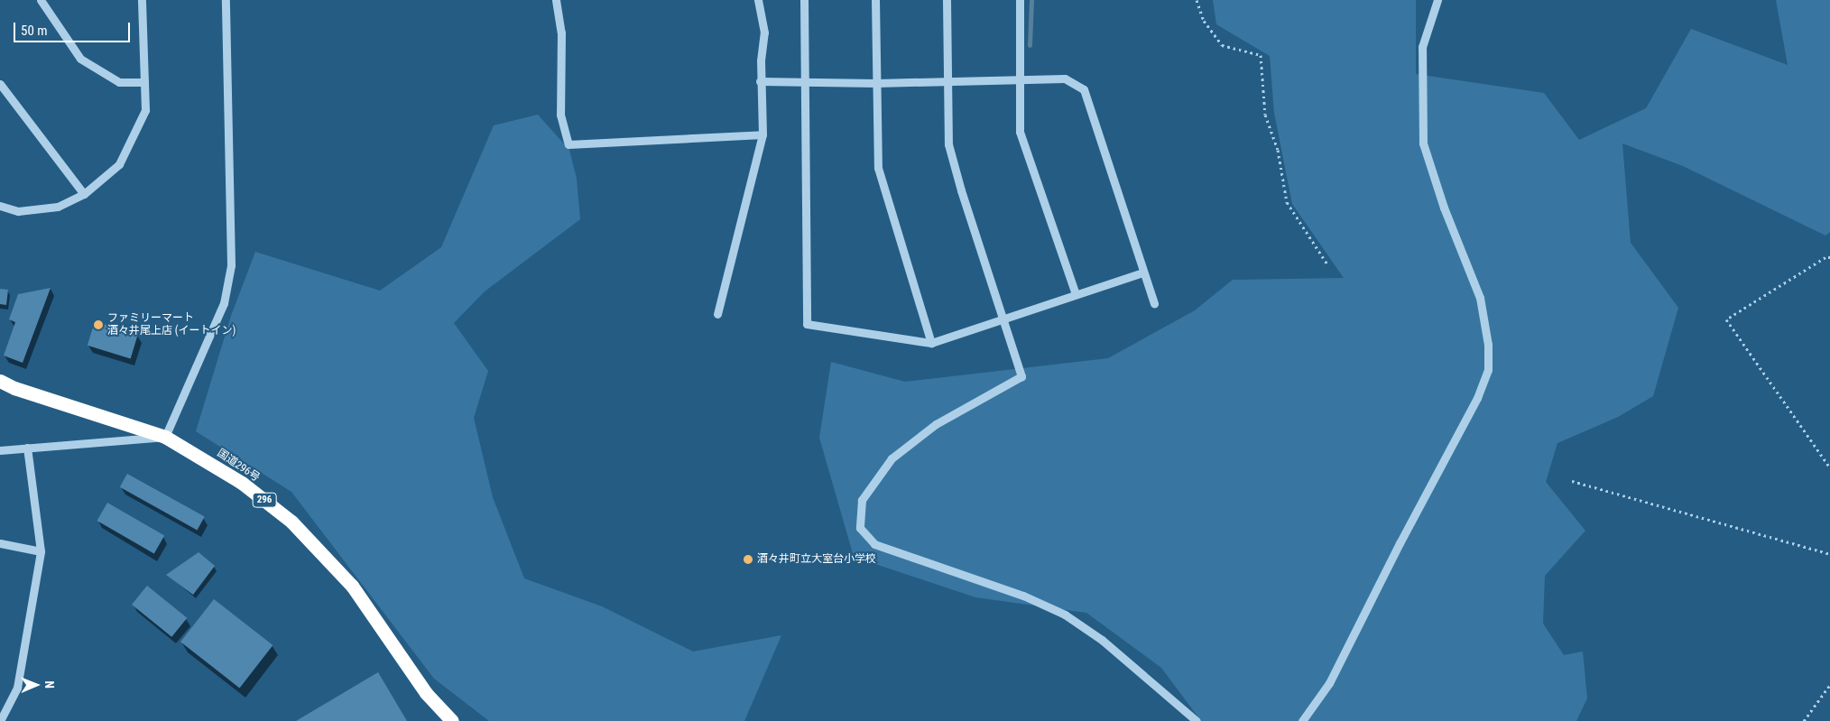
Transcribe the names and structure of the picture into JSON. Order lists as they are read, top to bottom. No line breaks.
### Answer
{"streets":{"highway":["国道296号","296"]},"places":["ファミリーマート 酒々井尾上店 (イートイン)","酒々井町立大室台小学校"],"scale_bar":"50 m","north":"right"}
